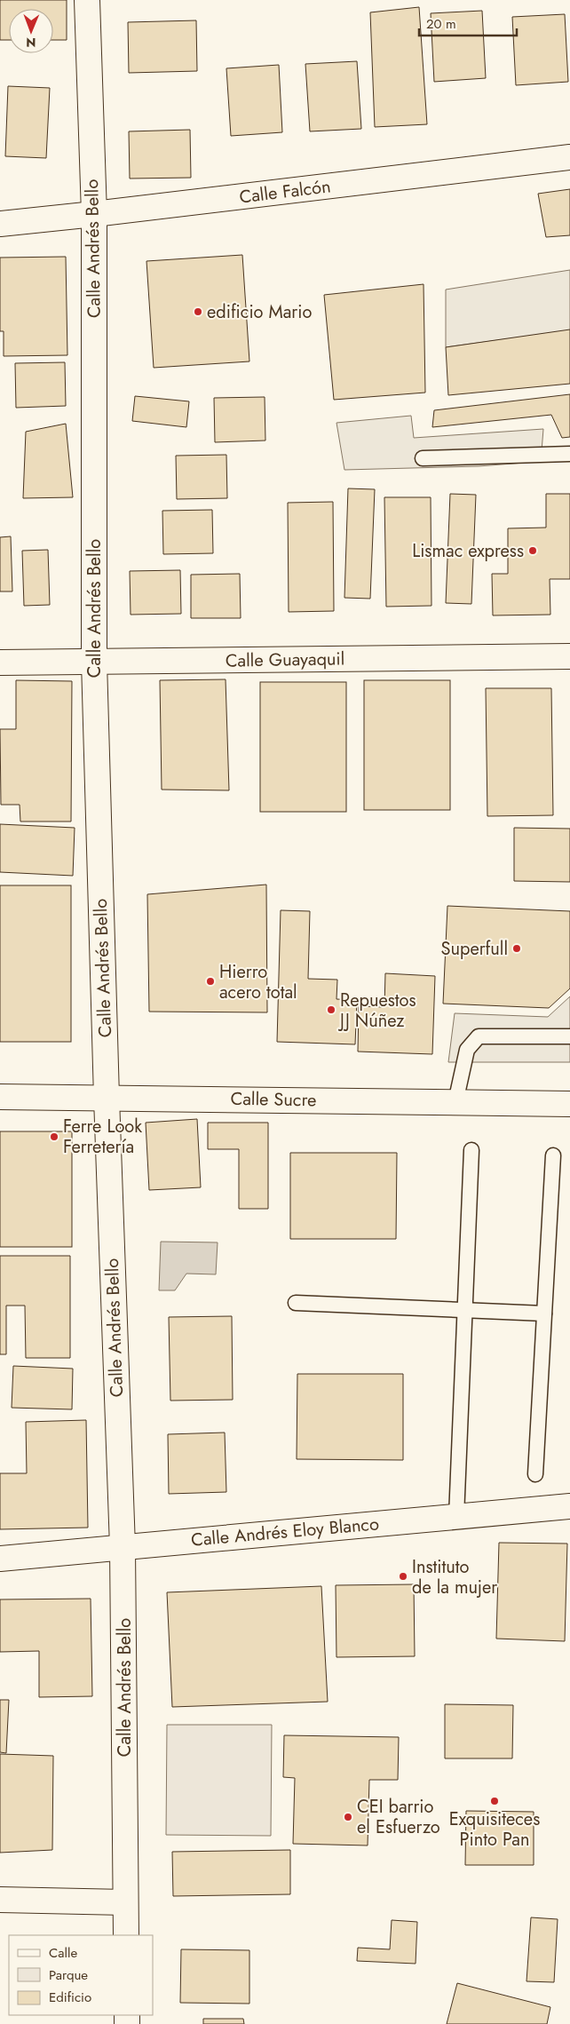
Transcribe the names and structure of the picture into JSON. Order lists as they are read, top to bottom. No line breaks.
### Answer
{"streets":{"street":["Calle Falcón","Calle Andrés Bello","Calle Guayaquil","Calle Sucre","Calle Andrés Eloy Blanco"]},"crossings":[["Calle Falcón","Calle Andrés Bello"],["Calle Andrés Bello","Calle Guayaquil"],["Calle Andrés Bello","Calle Sucre"],["Calle Andrés Bello","Calle Andrés Eloy Blanco"]],"places":["edificio Mario","Lismac express","Superfull","Hierro acero total","Repuestos JJ Núñez","Ferre Look Ferretería","Instituto de la mujer","Exquisiteces Pinto Pan","CEI barrio el Esfuerzo"],"legend":["Calle","Parque","Edificio"],"scale_bar":"20 m","north":"bottom"}
